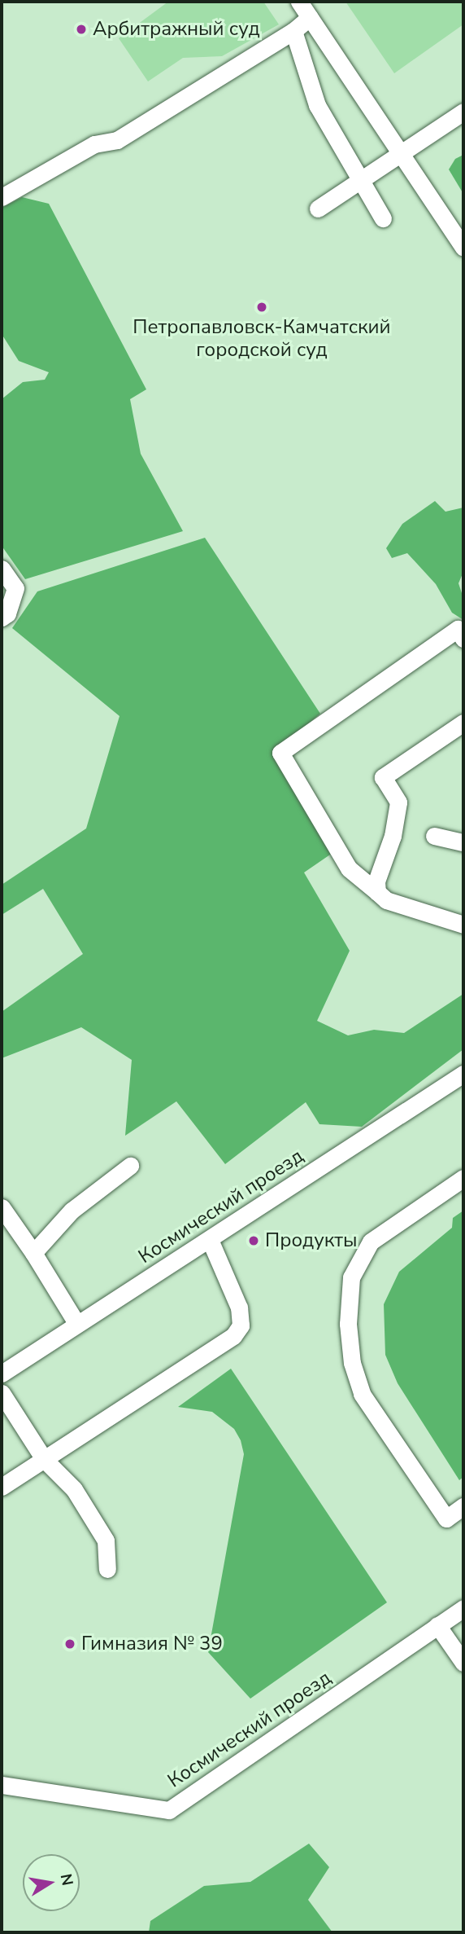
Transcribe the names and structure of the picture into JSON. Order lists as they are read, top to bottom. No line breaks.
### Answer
{"streets":{"street":["Космический проезд"]},"places":["Арбитражный суд","Петропавловск-Камчатский городской суд","Продукты","Гимназия № 39"],"north":"right"}
